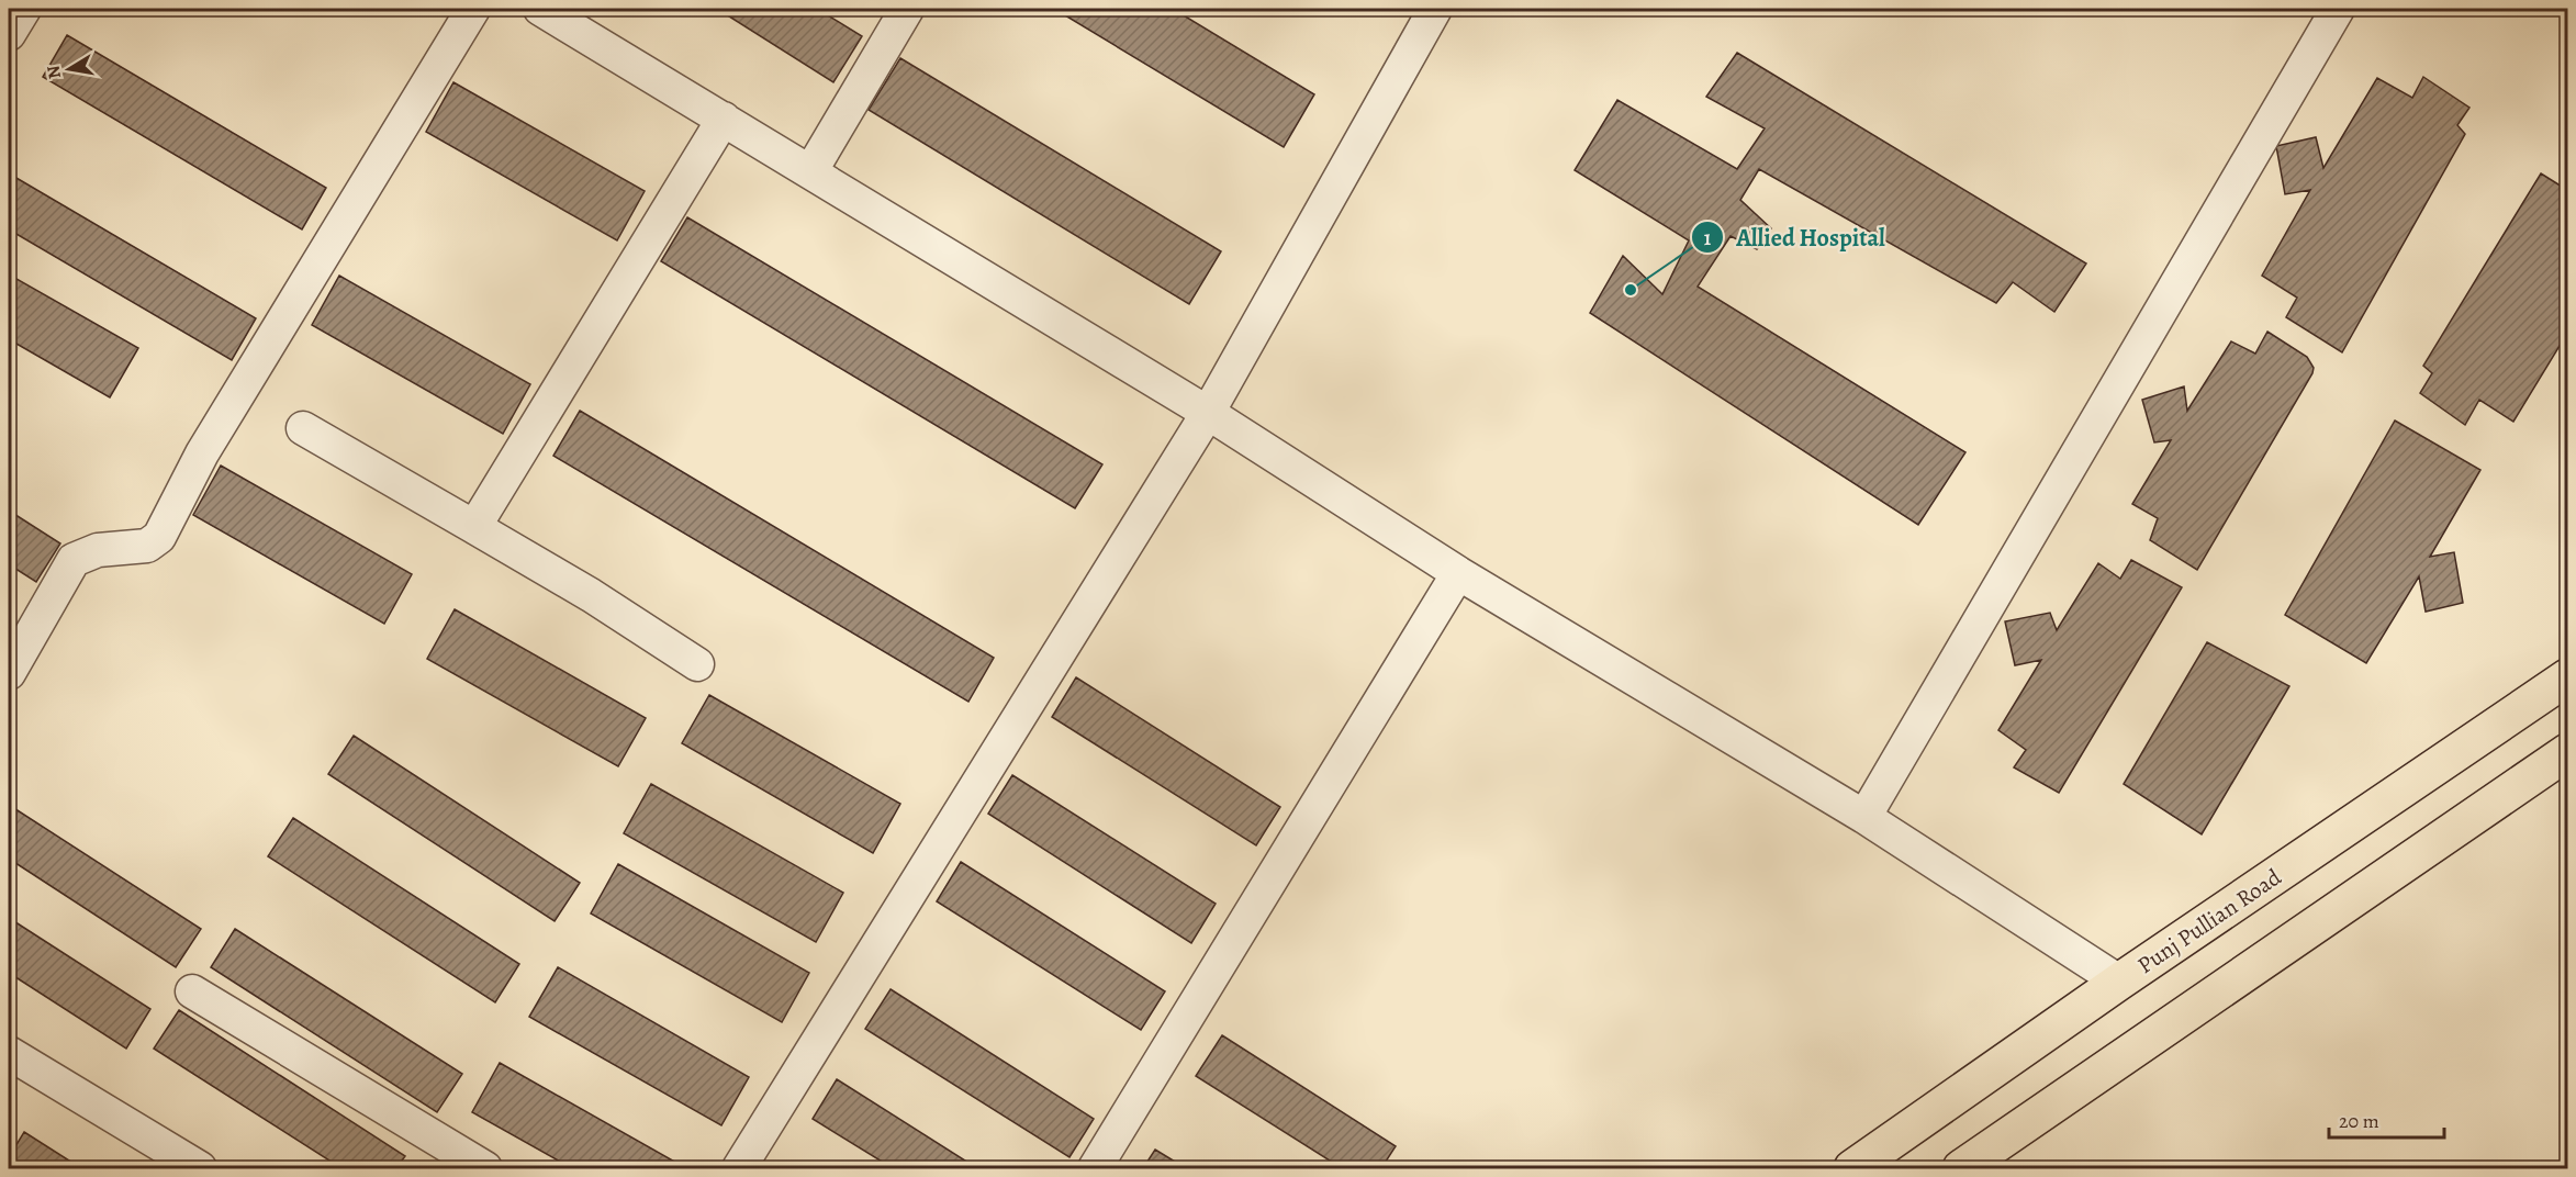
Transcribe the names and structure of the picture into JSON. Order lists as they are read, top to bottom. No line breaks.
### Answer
{"streets":{"main road":["Punj Pullian Road"]},"places":["Allied Hospital"],"scale_bar":"20 m","north":"left"}
